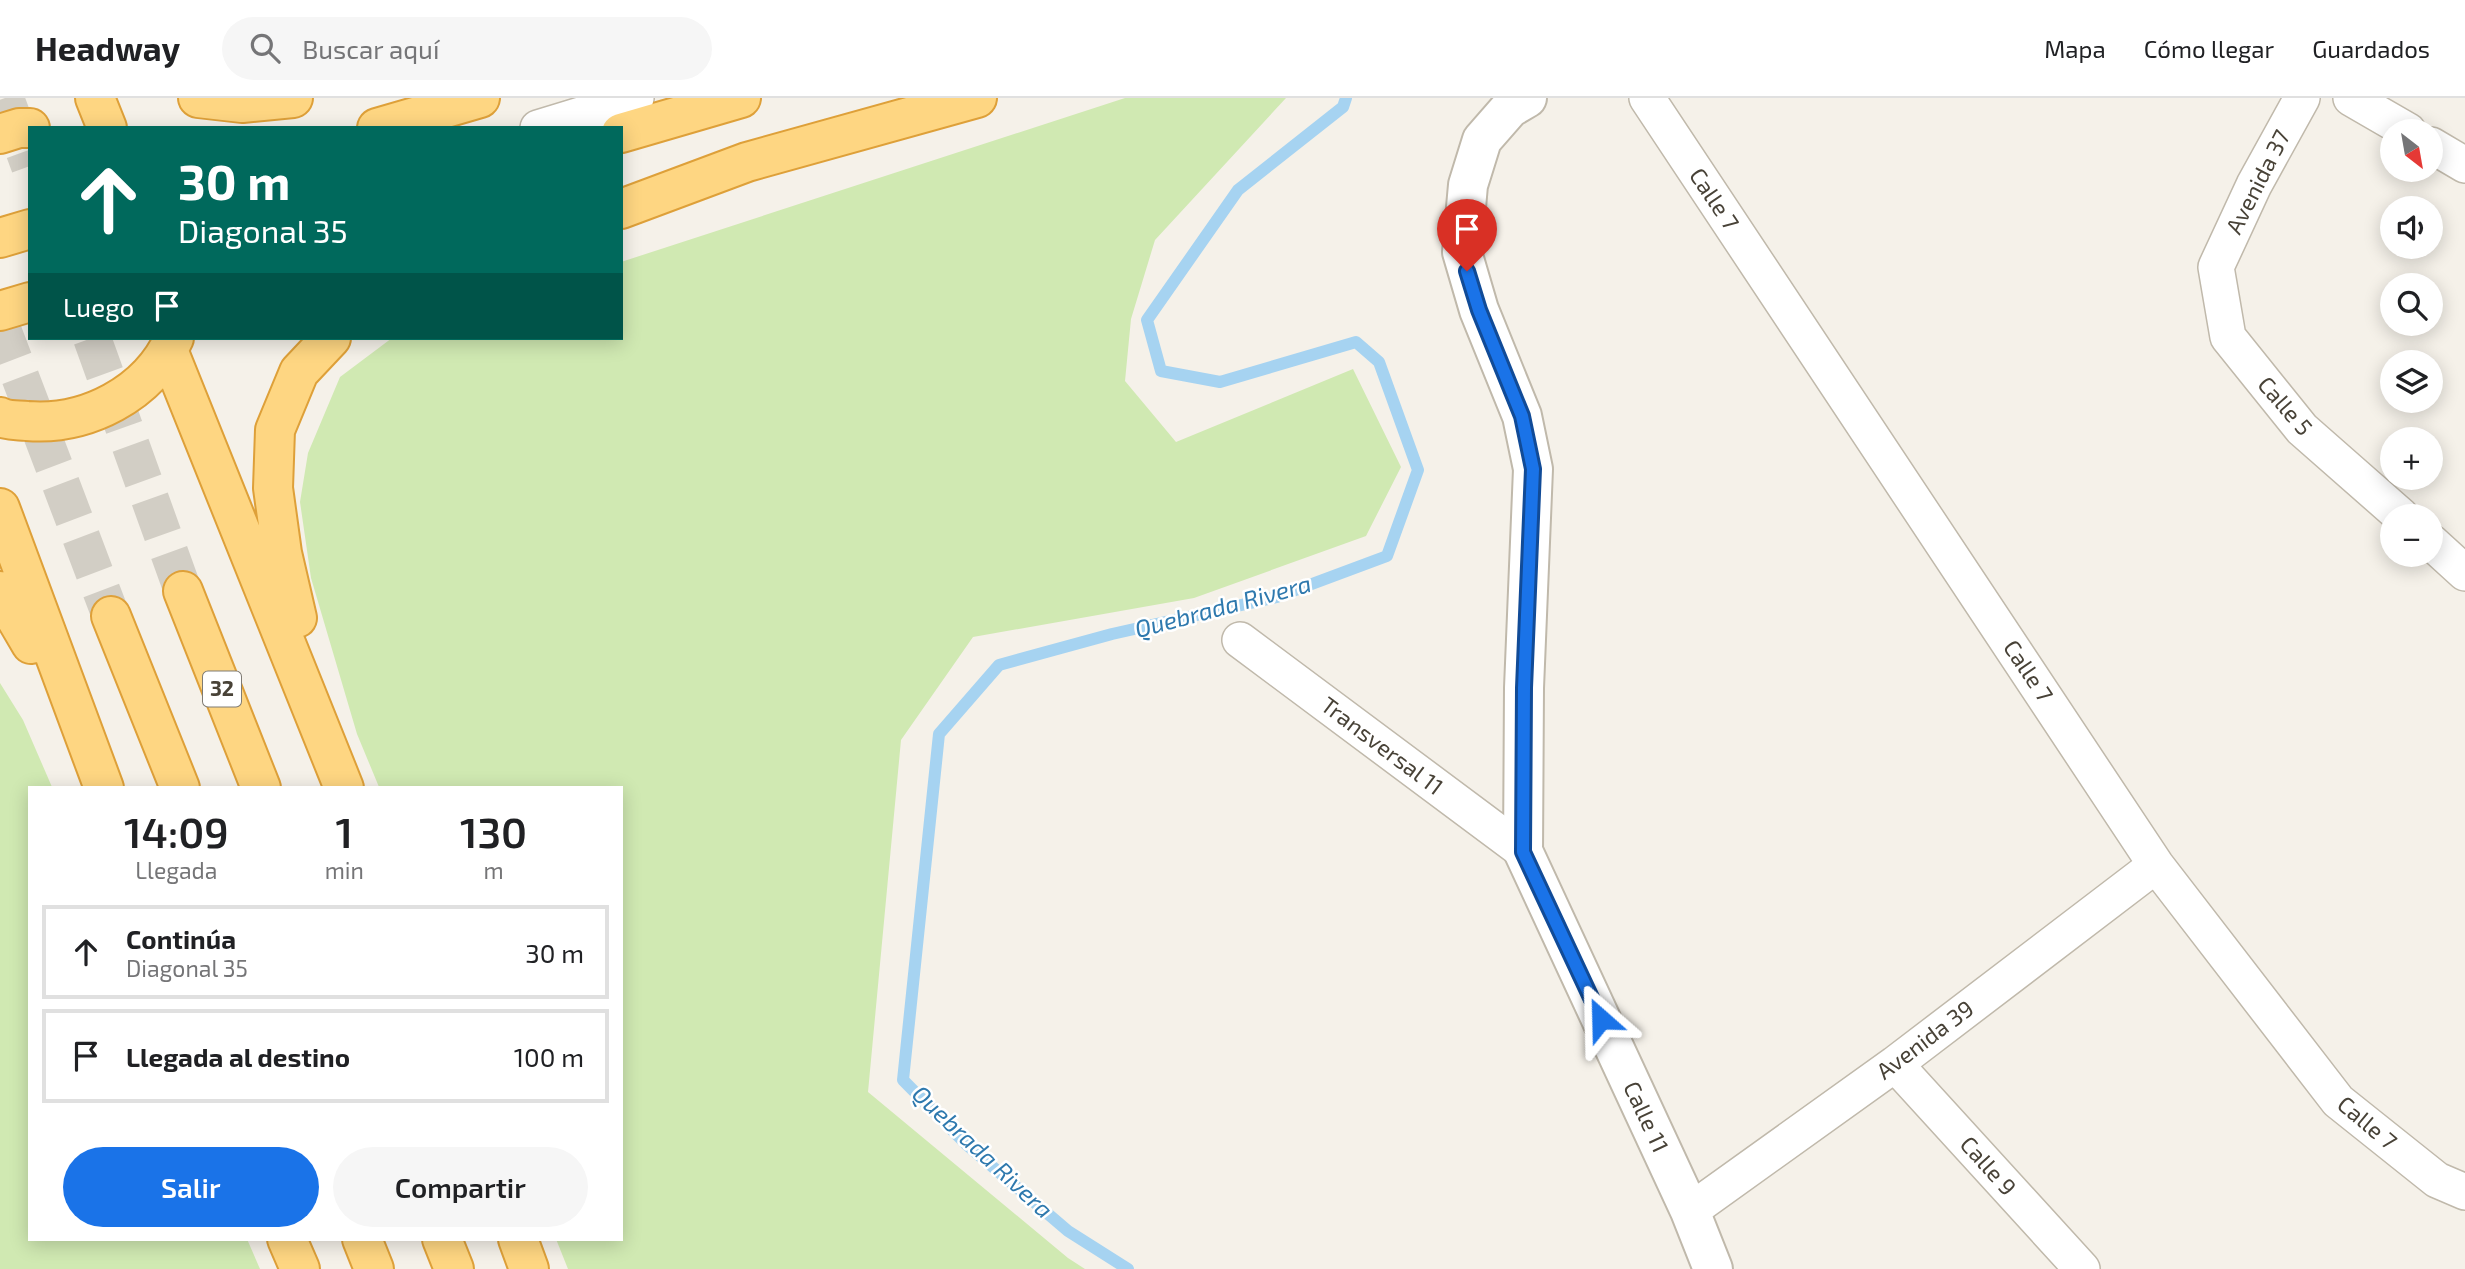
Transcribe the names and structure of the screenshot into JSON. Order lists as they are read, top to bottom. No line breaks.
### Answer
{"streets":{"highway":["32"],"street":["Avenida 37","Calle 7","Calle 5","Transversal 11","Avenida 39","Calle 11","Calle 9"]},"crossings":[["Avenida 37","Calle 5"],["Calle 7","Avenida 39"],["Transversal 11","Calle 11"],["Avenida 39","Calle 11"],["Avenida 39","Calle 9"]],"water":["Quebrada Rivera"],"north":"bottom right","page":{"header":"Headway","search":"Buscar aquí","nav":["Mapa","Cómo llegar","Guardados"],"map_buttons":["+","−"],"turn":["30 m","Diagonal 35"],"then":"Luego","eta":["14:09","Llegada","1","min","130","m"],"list":[{"name":"Continúa","note":"Diagonal 35","value":"30 m"},{"name":"Llegada al destino","value":"100 m"}],"buttons":["Salir","Compartir"]}}
